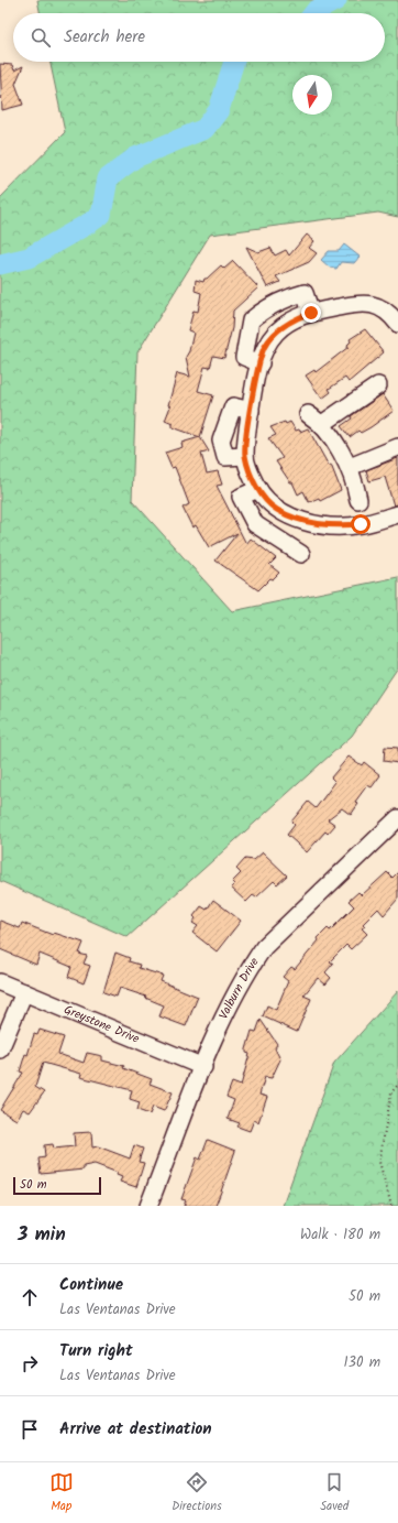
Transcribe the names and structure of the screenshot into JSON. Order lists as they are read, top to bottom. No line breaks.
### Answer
{"streets":{"street":["Valburn Drive","Greystone Drive"]},"crossings":[["Valburn Drive","Greystone Drive"]],"scale_bar":"50 m","north":"bottom","page":{"search":"Search here","scale":"50 m","heading":["3 min","Walk · 180 m"],"list":[["Continue","Las Ventanas Drive","50 m"],["Turn right","Las Ventanas Drive","130 m"],"Arrive at destination"],"nav":["Map","Directions","Saved"]}}
